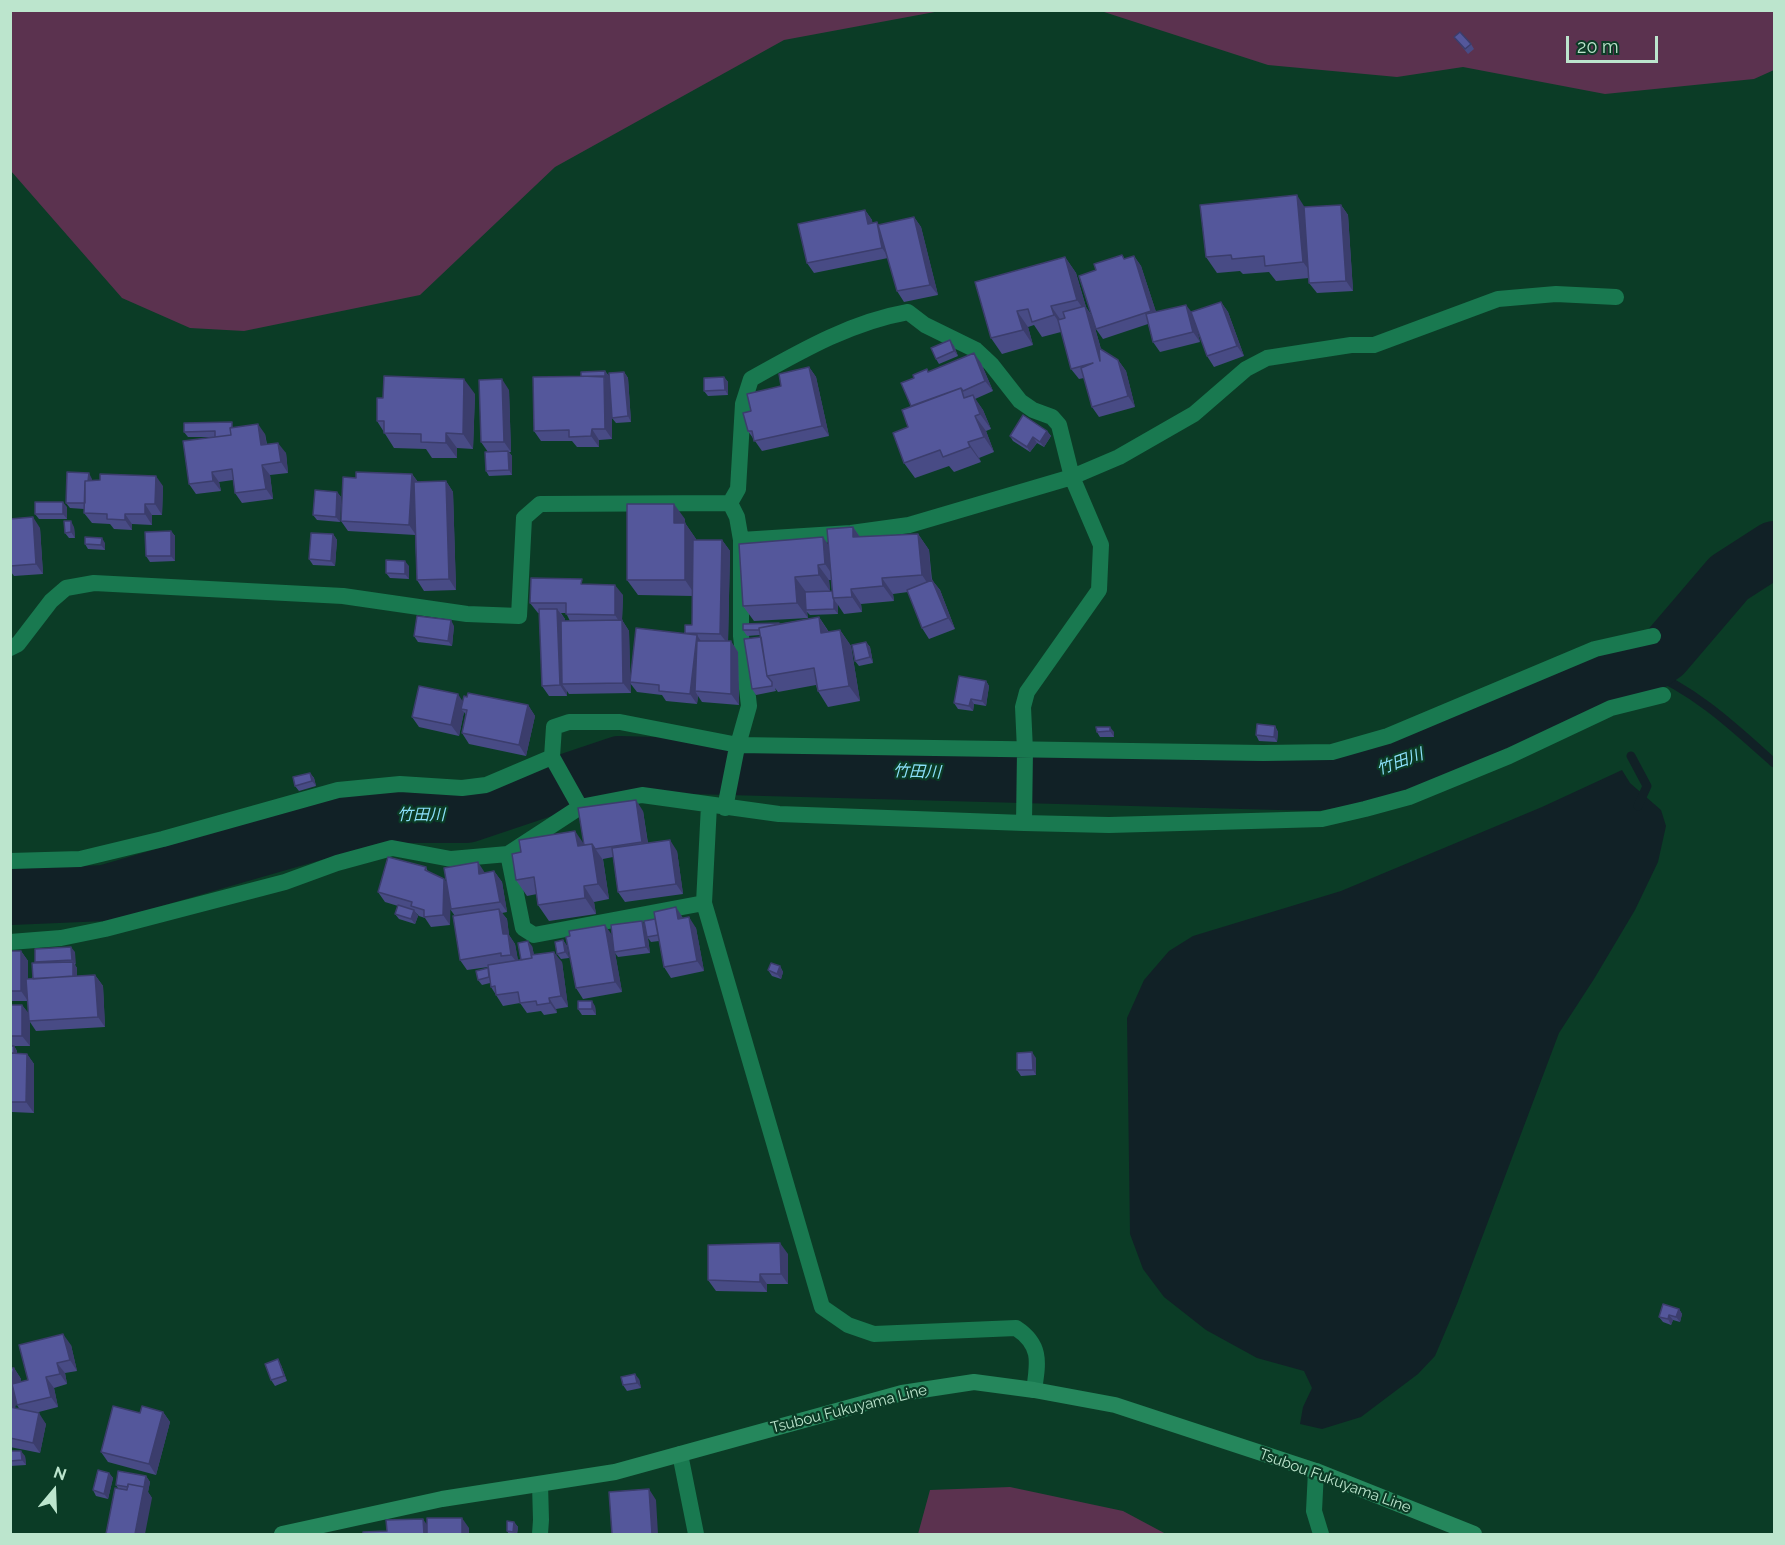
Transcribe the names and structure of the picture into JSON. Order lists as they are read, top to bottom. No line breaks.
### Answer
{"streets":{"main road":["Tsubou Fukuyama Line"]},"water":["竹田川"],"scale_bar":"20 m","north":"top"}
